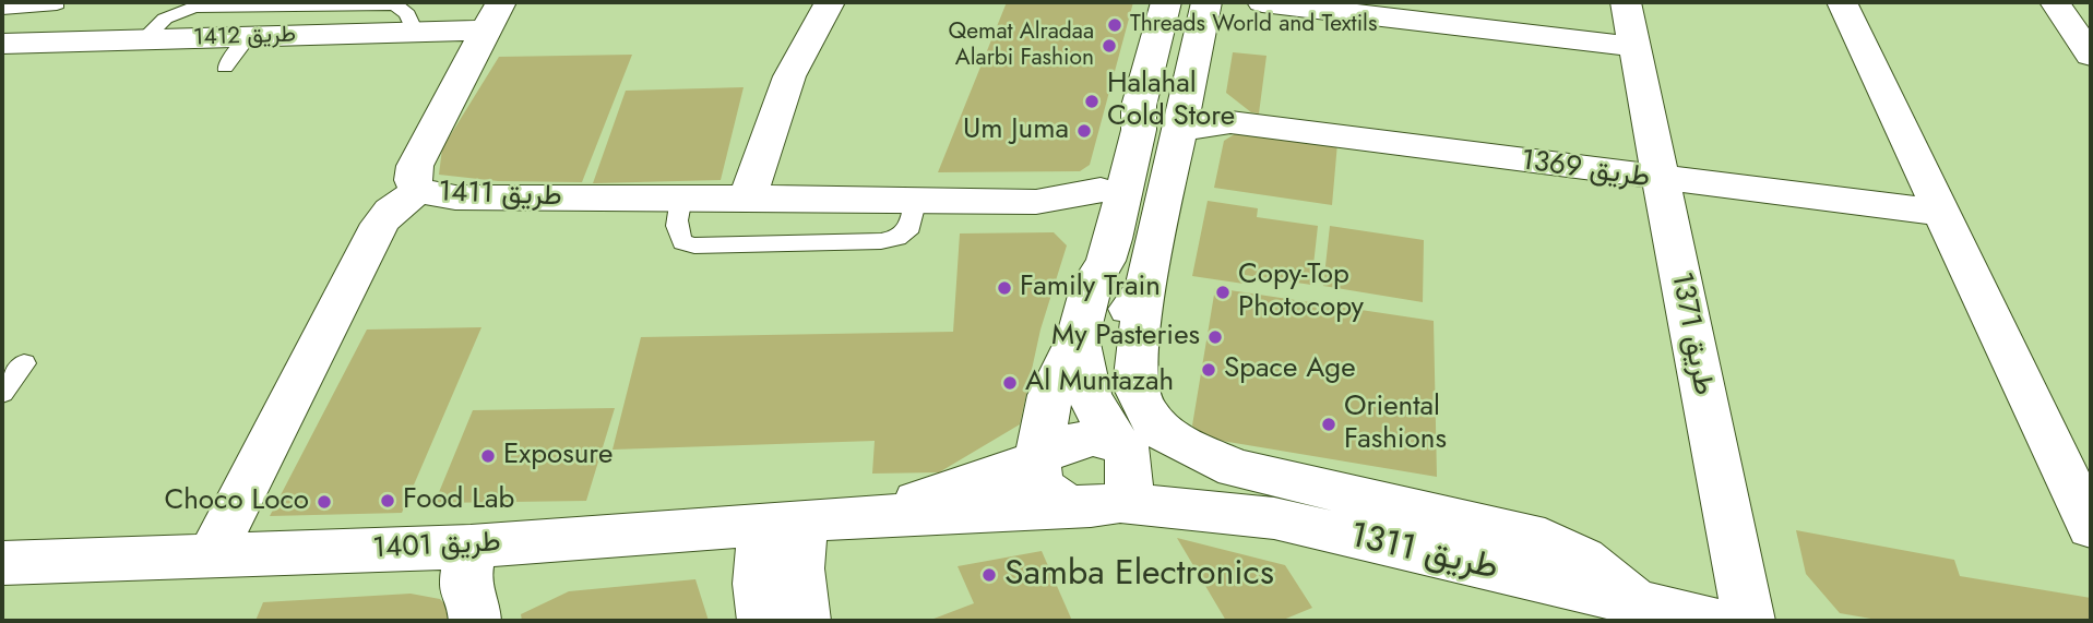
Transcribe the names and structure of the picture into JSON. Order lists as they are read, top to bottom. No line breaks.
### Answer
{"streets":{"street":["طريق 1412","طريق 1369","طريق 1411","طريق 1371","طريق 1401","طريق 1311"]},"crossings":[["طريق 1412","طريق 1411"],["طريق 1369","طريق 1371"],["طريق 1401","طريق 1311"]],"places":["Threads World and Textils","Qemat Alradaa Alarbi Fashion","Halahal Cold Store","Um Juma","Family Train","Copy-Top Photocopy","My Pasteries","Space Age","Al Muntazah","Oriental Fashions","Exposure","Food Lab","Choco Loco","Samba Electronics"]}
